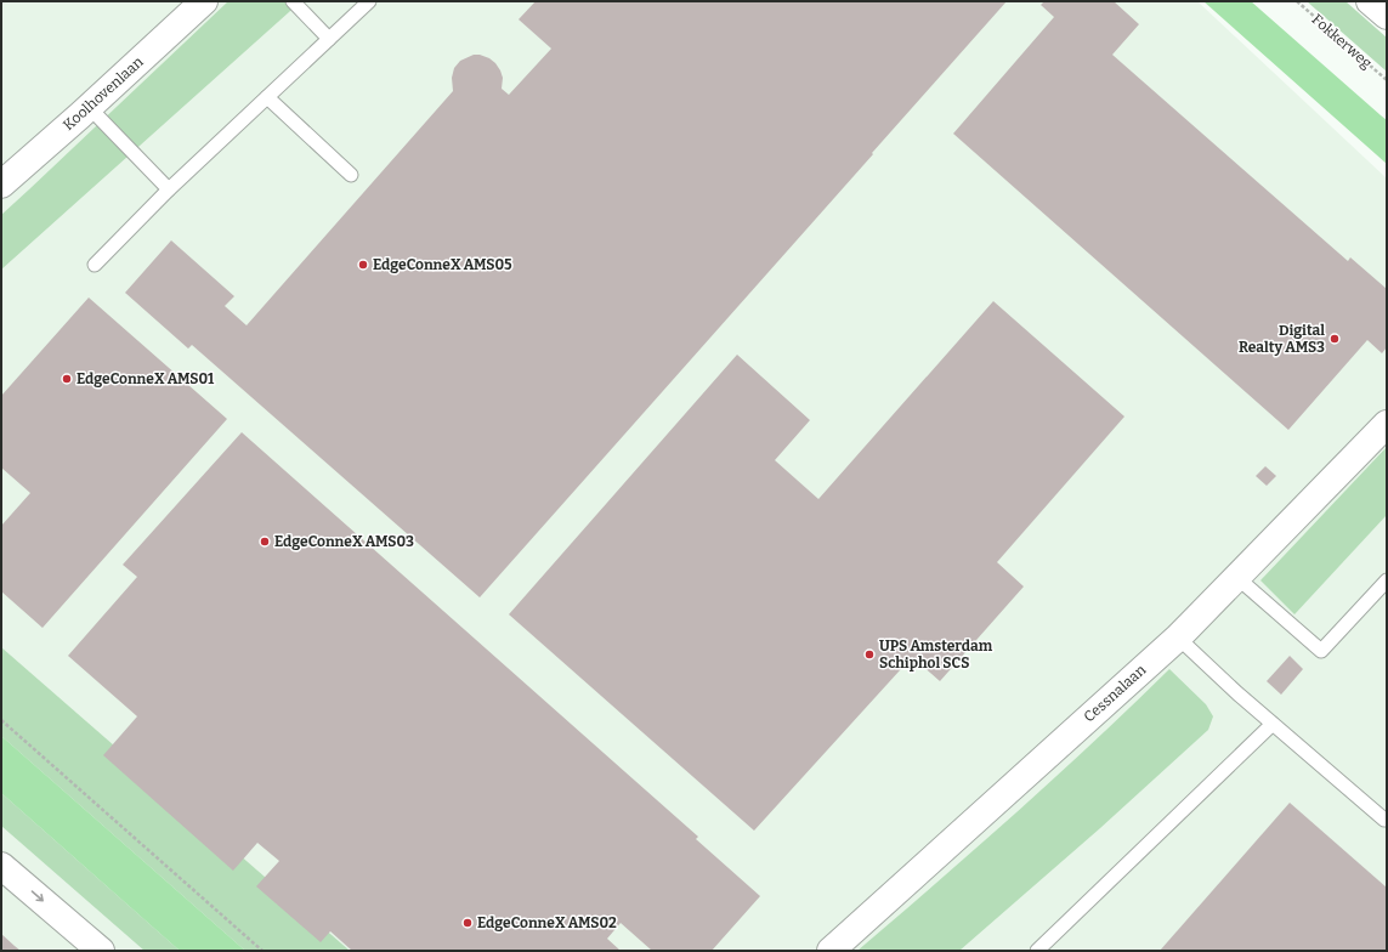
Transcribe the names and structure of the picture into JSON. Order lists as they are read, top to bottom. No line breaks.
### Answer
{"streets":{"street":["Koolhovenlaan","Cessnalaan"],"path":["Fokkerweg"]},"places":["EdgeConneX AMS05","Digital Realty AMS3","EdgeConneX AMS01","EdgeConneX AMS03","UPS Amsterdam Schiphol SCS","EdgeConneX AMS02"]}
